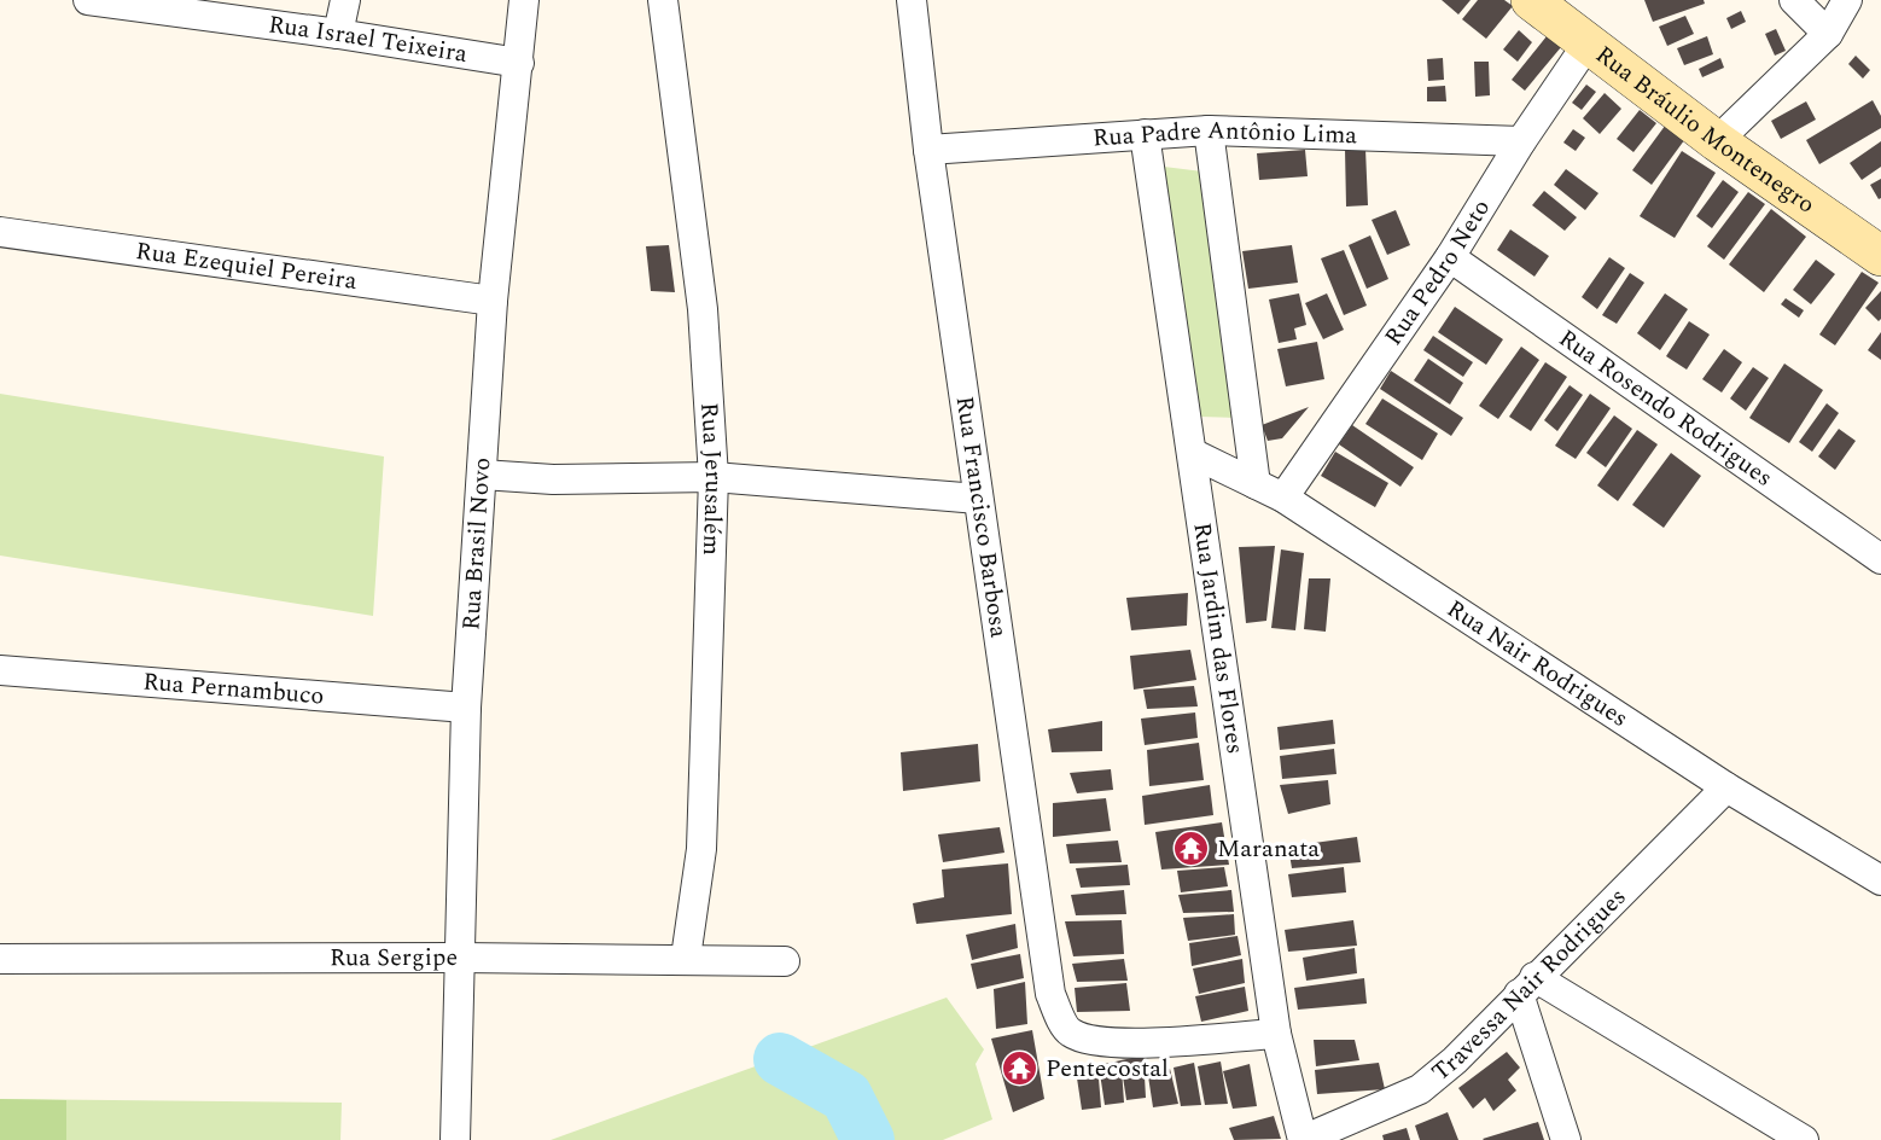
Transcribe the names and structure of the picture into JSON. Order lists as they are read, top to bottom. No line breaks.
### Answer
{"streets":{"street":["Rua Israel Teixeira","Rua Bráulio Montenegro","Rua Padre Antônio Lima","Rua Ezequiel Pereira","Rua Pedro Neto","Rua Rosendo Rodrigues","Rua Jerusalém","Rua Francisco Barbosa","Rua Brasil Novo","Rua Jardim das Flores","Rua Nair Rodrigues","Rua Pernambuco","Rua Sergipe","Travessa Nair Rodrigues"]},"crossings":[["Rua Israel Teixeira","Rua Brasil Novo"],["Rua Bráulio Montenegro","Rua Pedro Neto"],["Rua Padre Antônio Lima","Rua Pedro Neto"],["Rua Padre Antônio Lima","Rua Francisco Barbosa"],["Rua Padre Antônio Lima","Rua Jardim das Flores"],["Rua Ezequiel Pereira","Rua Brasil Novo"],["Rua Pedro Neto","Rua Rosendo Rodrigues"],["Rua Pedro Neto","Rua Nair Rodrigues"],["Rua Jerusalém","Rua Sergipe"],["Rua Francisco Barbosa","Rua Jardim das Flores"],["Rua Brasil Novo","Rua Pernambuco"],["Rua Brasil Novo","Rua Sergipe"],["Rua Jardim das Flores","Rua Nair Rodrigues"],["Rua Jardim das Flores","Travessa Nair Rodrigues"],["Rua Nair Rodrigues","Travessa Nair Rodrigues"]],"places":{"temple":["Maranata","Pentecostal"]}}
